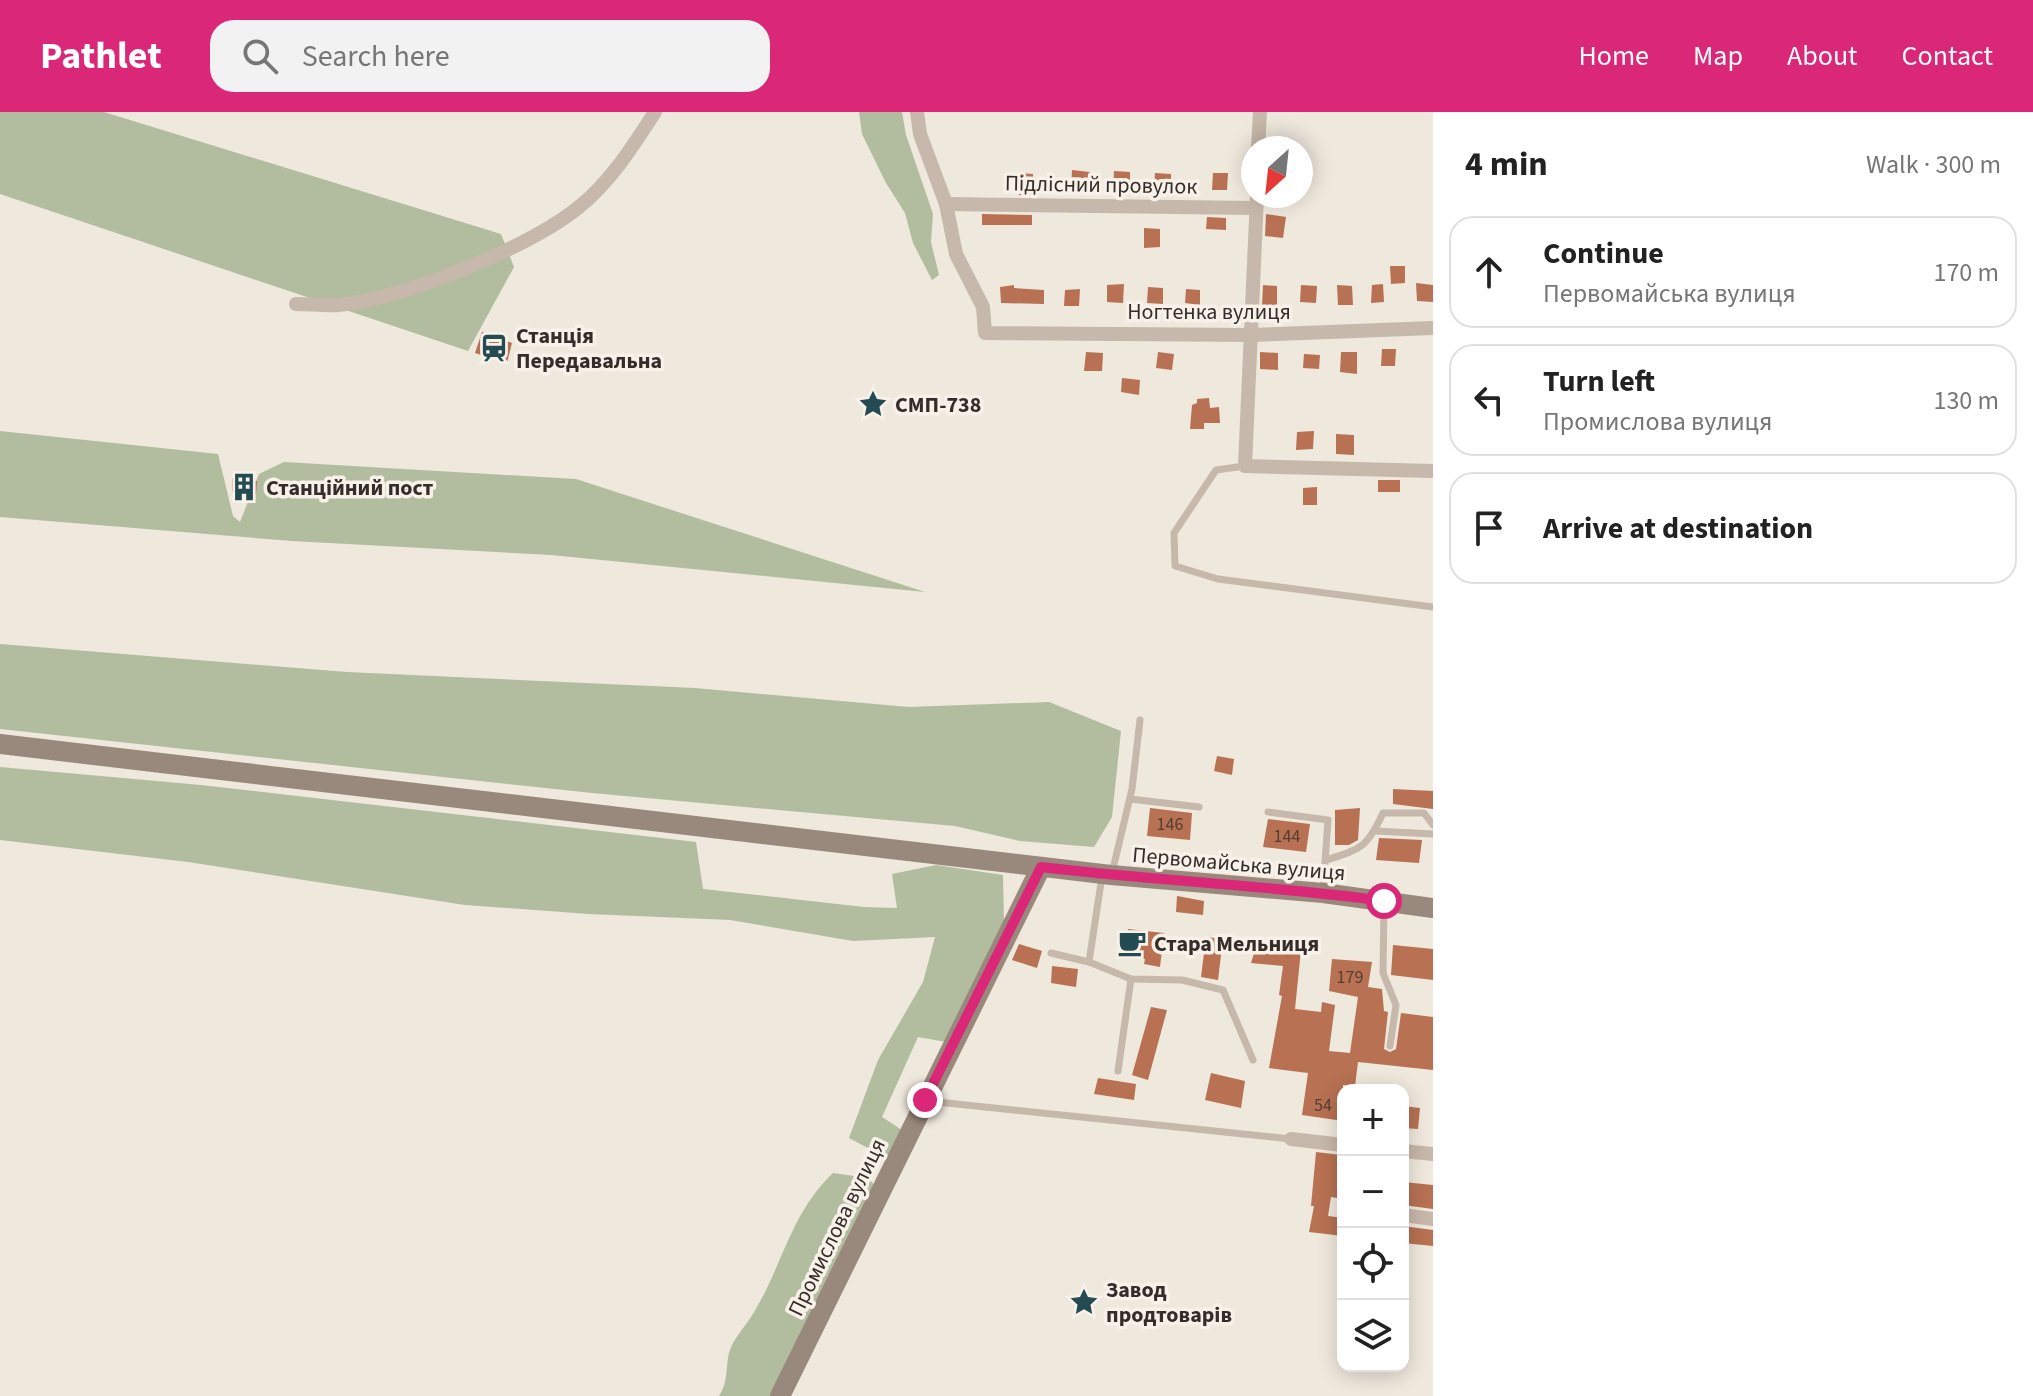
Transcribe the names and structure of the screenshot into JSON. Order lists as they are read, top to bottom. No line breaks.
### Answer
{"streets":{"street":["Підлісний провулок","Ногтенка вулиця","Первомайська вулиця","Промислова вулиця"]},"crossings":[["Підлісний провулок","Ногтенка вулиця"],["Первомайська вулиця","Промислова вулиця"]],"places":{"station":["Станція Передавальна"],"place":["СМП-738","Завод продтоварів"],"building":["Станційний пост"],"cafe":["Стара Мельниця"]},"house_numbers":["146","144","179","54"],"north":"bottom left","page":{"header":"Pathlet","search":"Search here","nav":["Home","Map","About","Contact"],"heading":["4 min","Walk · 300 m"],"list":[["Continue","Первомайська вулиця","170 m"],["Turn left","Промислова вулиця","130 m"],"Arrive at destination"],"map_buttons":["+","−"]}}
